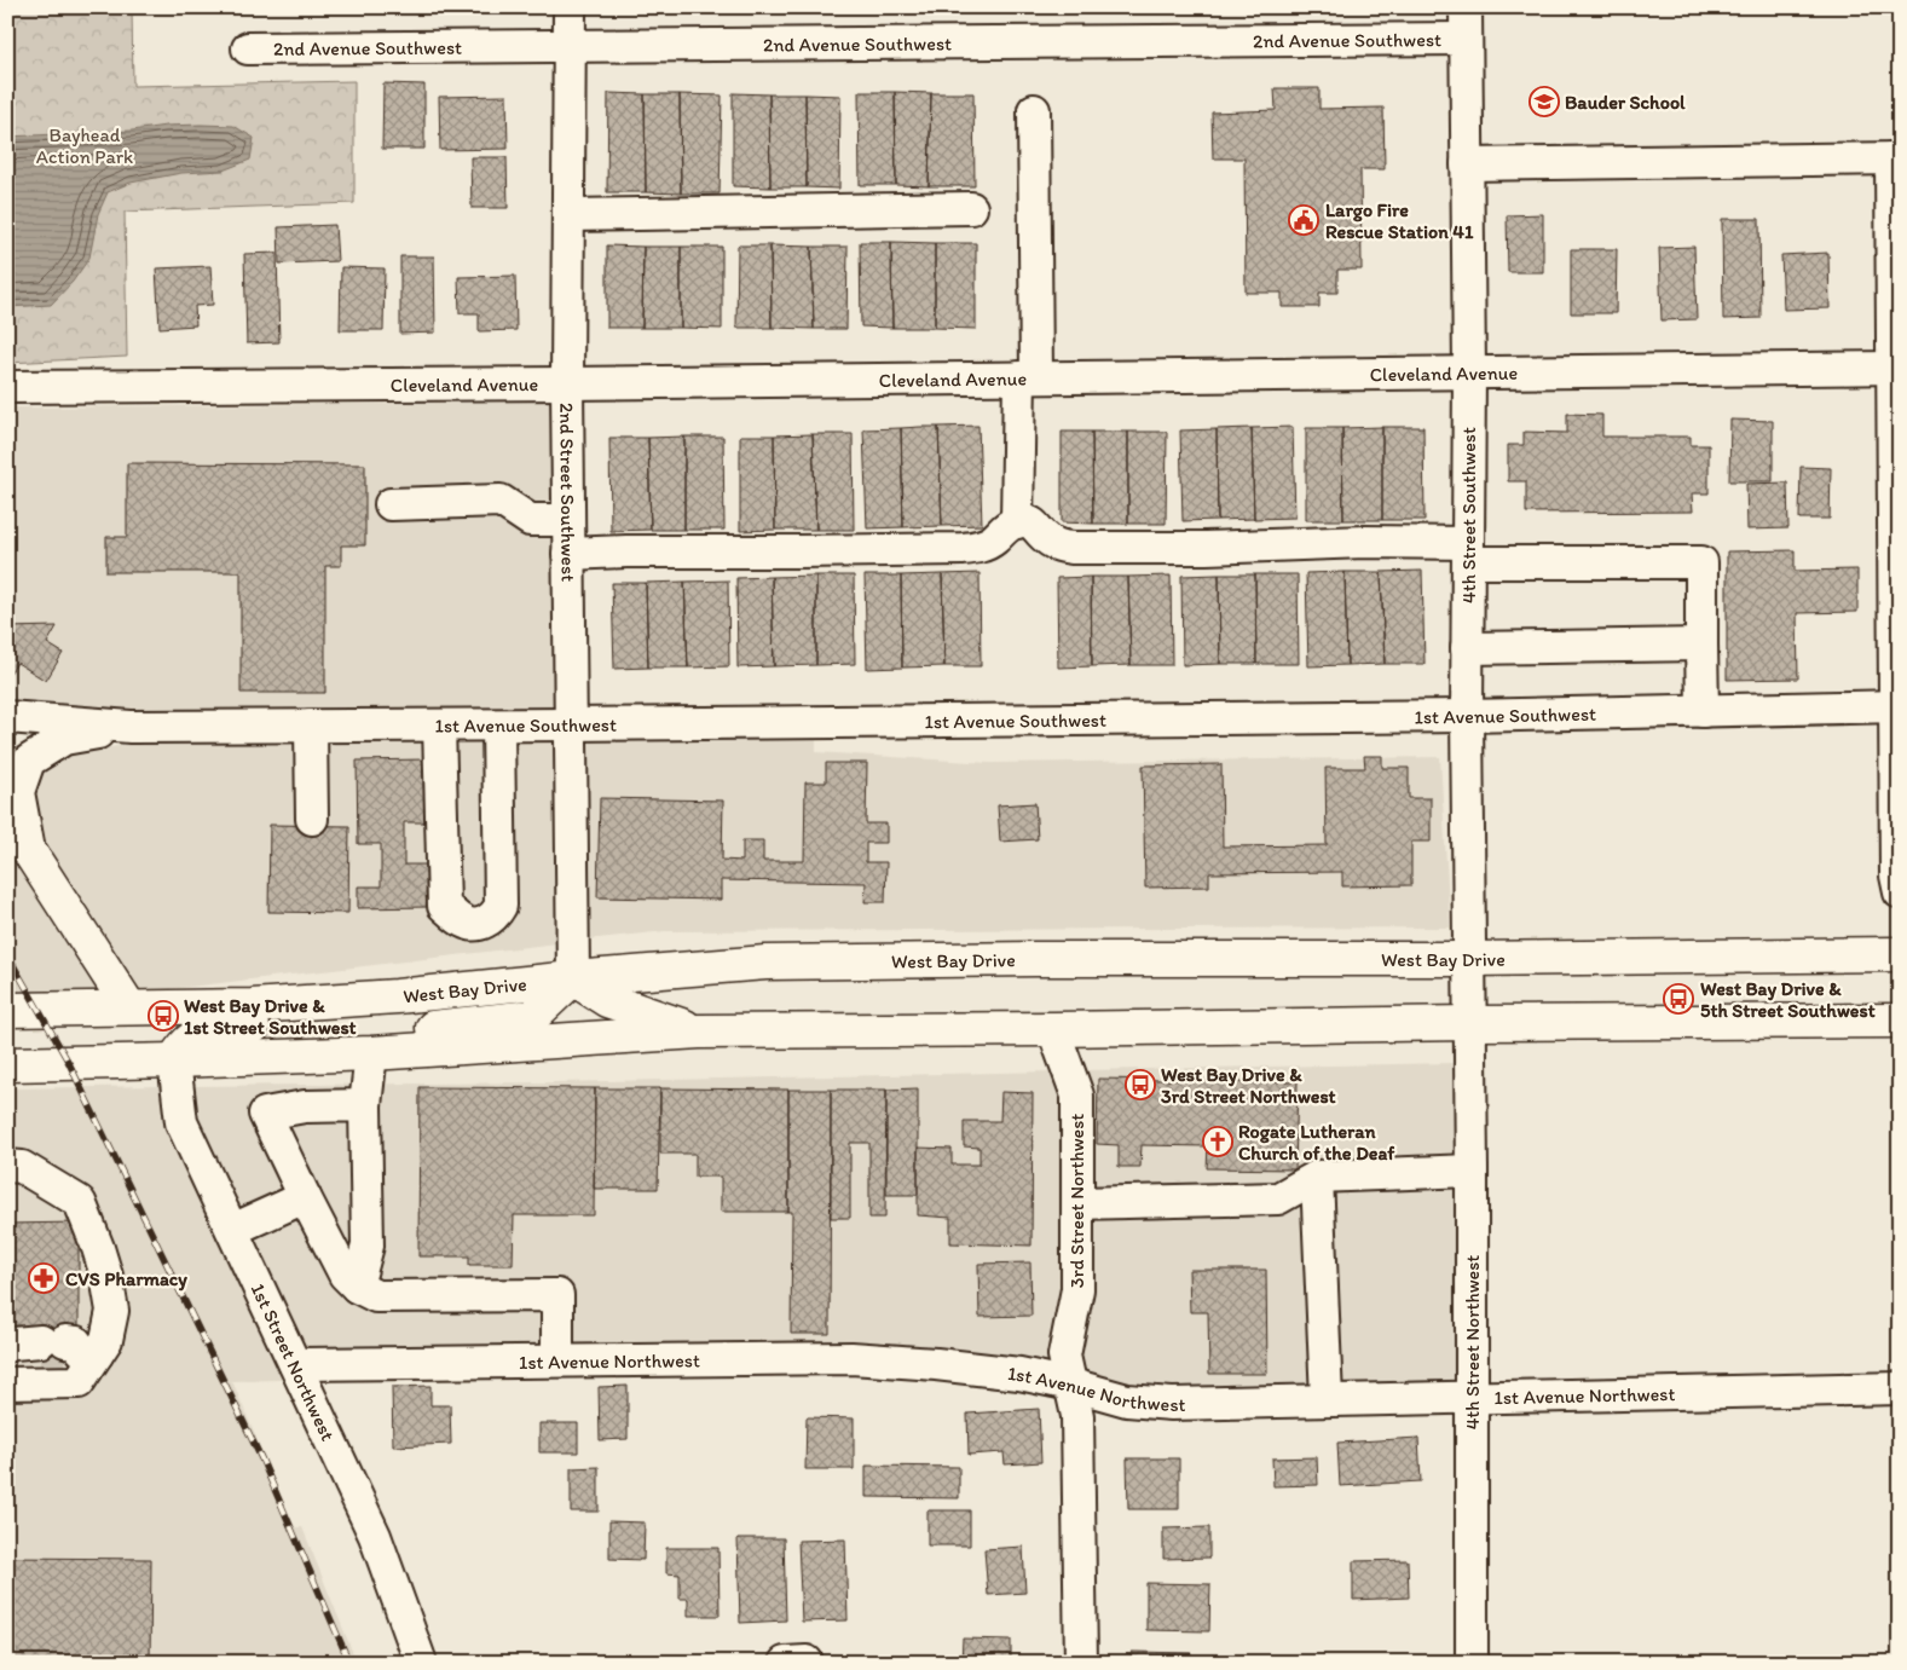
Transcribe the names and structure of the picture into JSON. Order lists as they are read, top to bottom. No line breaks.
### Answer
{"streets":{"main road":["West Bay Drive"],"street":["2nd Avenue Southwest","Cleveland Avenue","2nd Street Southwest","4th Street Southwest","1st Avenue Southwest","3rd Street Northwest","4th Street Northwest","1st Avenue Northwest","1st Street Northwest"]},"crossings":[["2nd Avenue Southwest","2nd Street Southwest"],["2nd Avenue Southwest","4th Street Southwest"],["Cleveland Avenue","2nd Street Southwest"],["Cleveland Avenue","4th Street Southwest"],["2nd Street Southwest","1st Avenue Southwest"],["2nd Street Southwest","West Bay Drive"],["4th Street Southwest","1st Avenue Southwest"],["4th Street Southwest","West Bay Drive"],["4th Street Southwest","4th Street Northwest"],["3rd Street Northwest","1st Avenue Northwest"],["4th Street Northwest","1st Avenue Northwest"],["1st Avenue Northwest","1st Street Northwest"]],"parks":["Bayhead Action Park"],"places":{"school or university":["Bauder School"],"public building":["Largo Fire Rescue Station 41"],"bus stop":["West Bay Drive & 5th Street Southwest","West Bay Drive & 1st Street Southwest","West Bay Drive & 3rd Street Northwest"],"church":["Rogate Lutheran Church of the Deaf"],"pharmacy":["CVS Pharmacy"]}}
